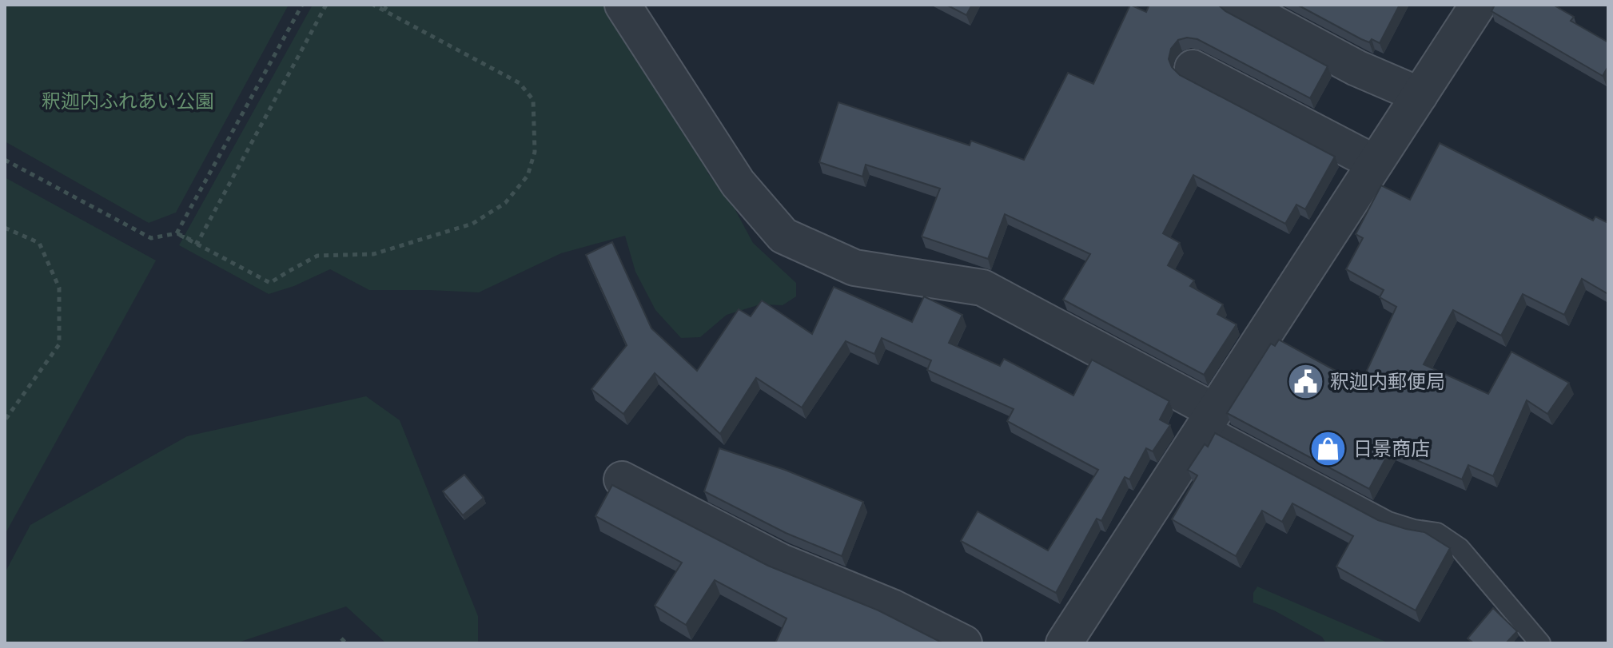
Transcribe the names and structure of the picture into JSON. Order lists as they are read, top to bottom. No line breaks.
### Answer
{"parks":["釈迦内ふれあい公園"],"places":{"public building":["釈迦内郵便局"],"shop":["日景商店"]}}
